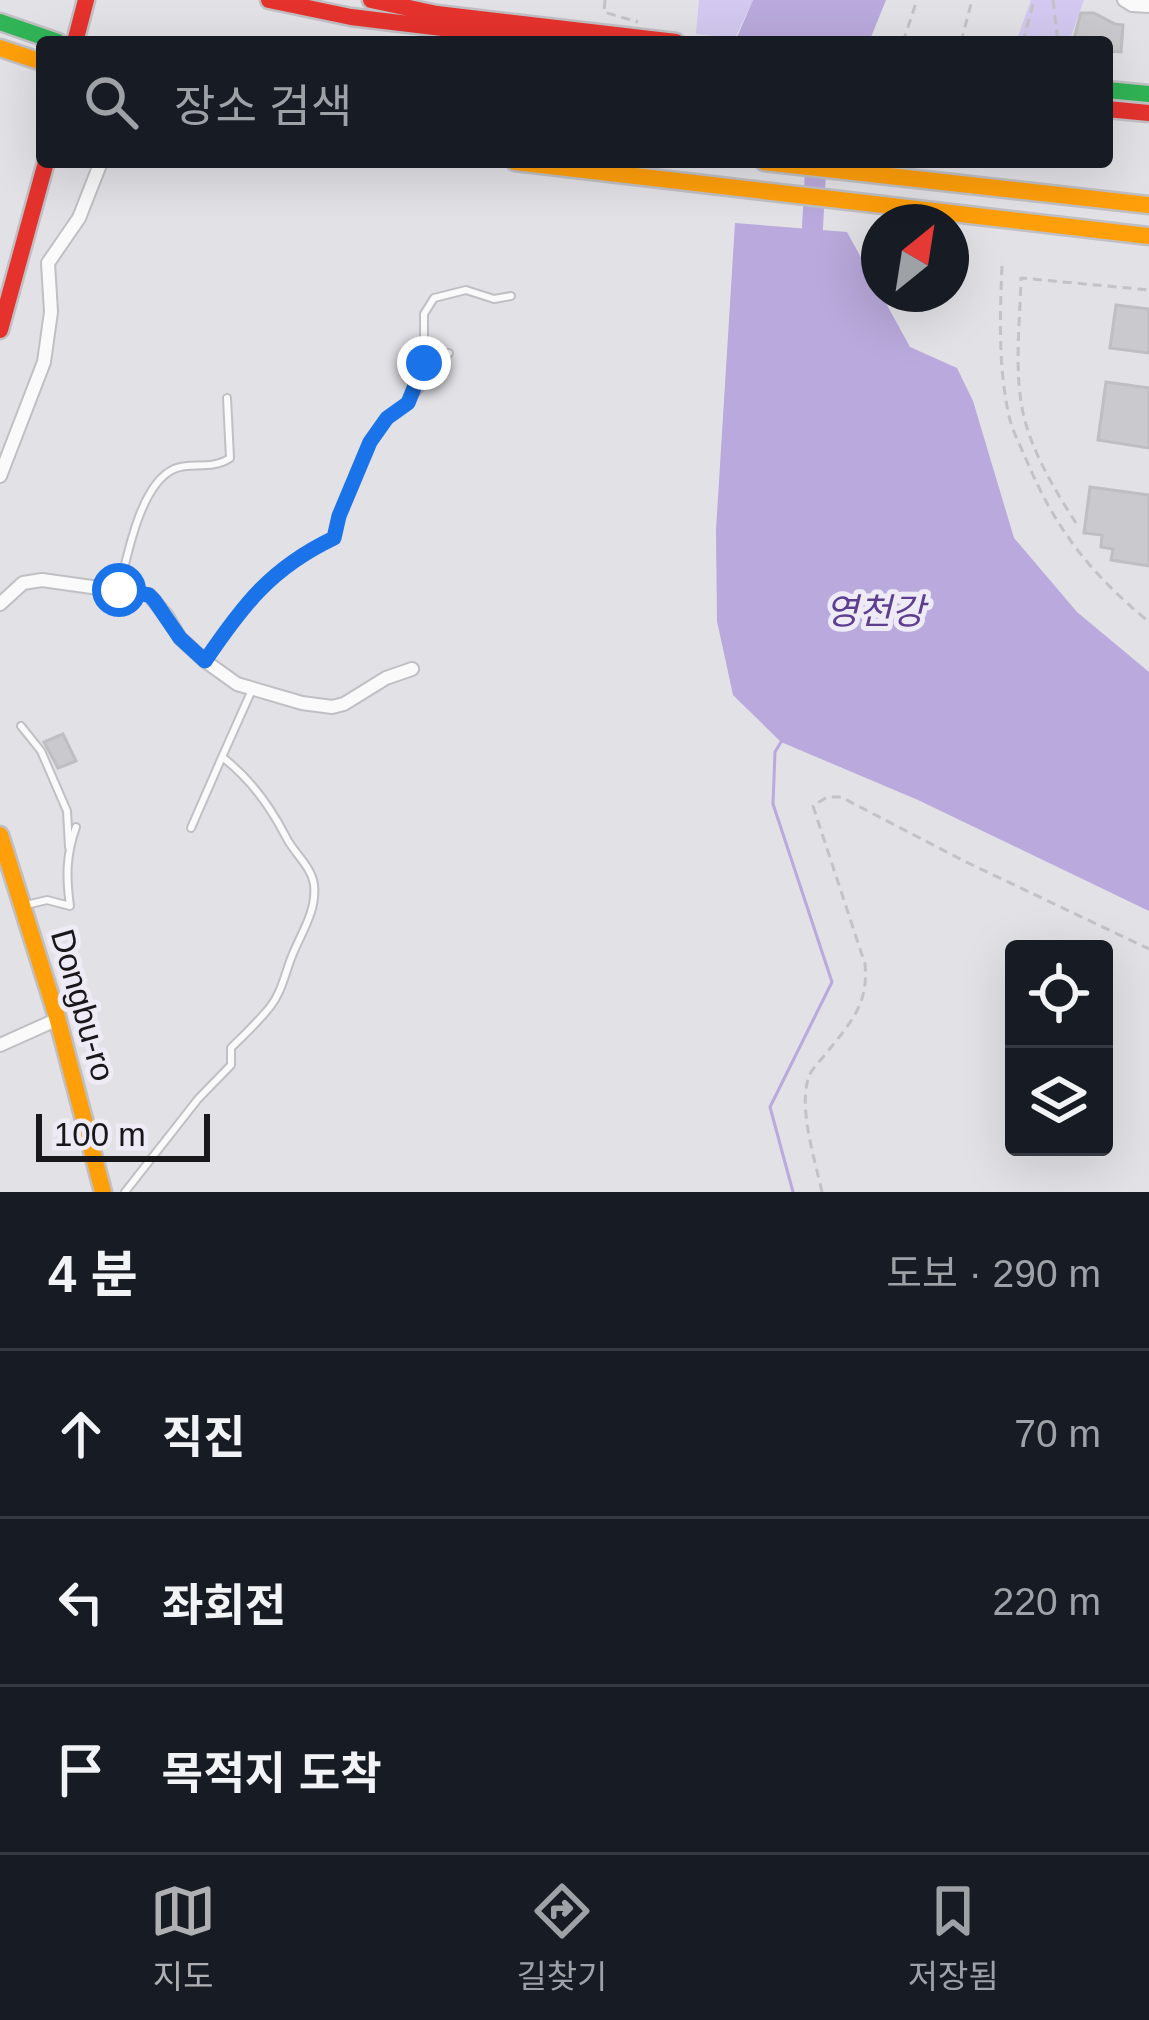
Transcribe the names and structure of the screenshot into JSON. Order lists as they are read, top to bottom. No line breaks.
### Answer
{"streets":{"main road":["Dongbu-ro"]},"water":["영천강"],"scale_bar":"100 m","north":"top right","page":{"search":"장소 검색","scale":"100 m","heading":["4 분","도보 · 290 m"],"list":[["직진","70 m"],["좌회전","220 m"],"목적지 도착"],"nav":["지도","길찾기","저장됨"]}}
